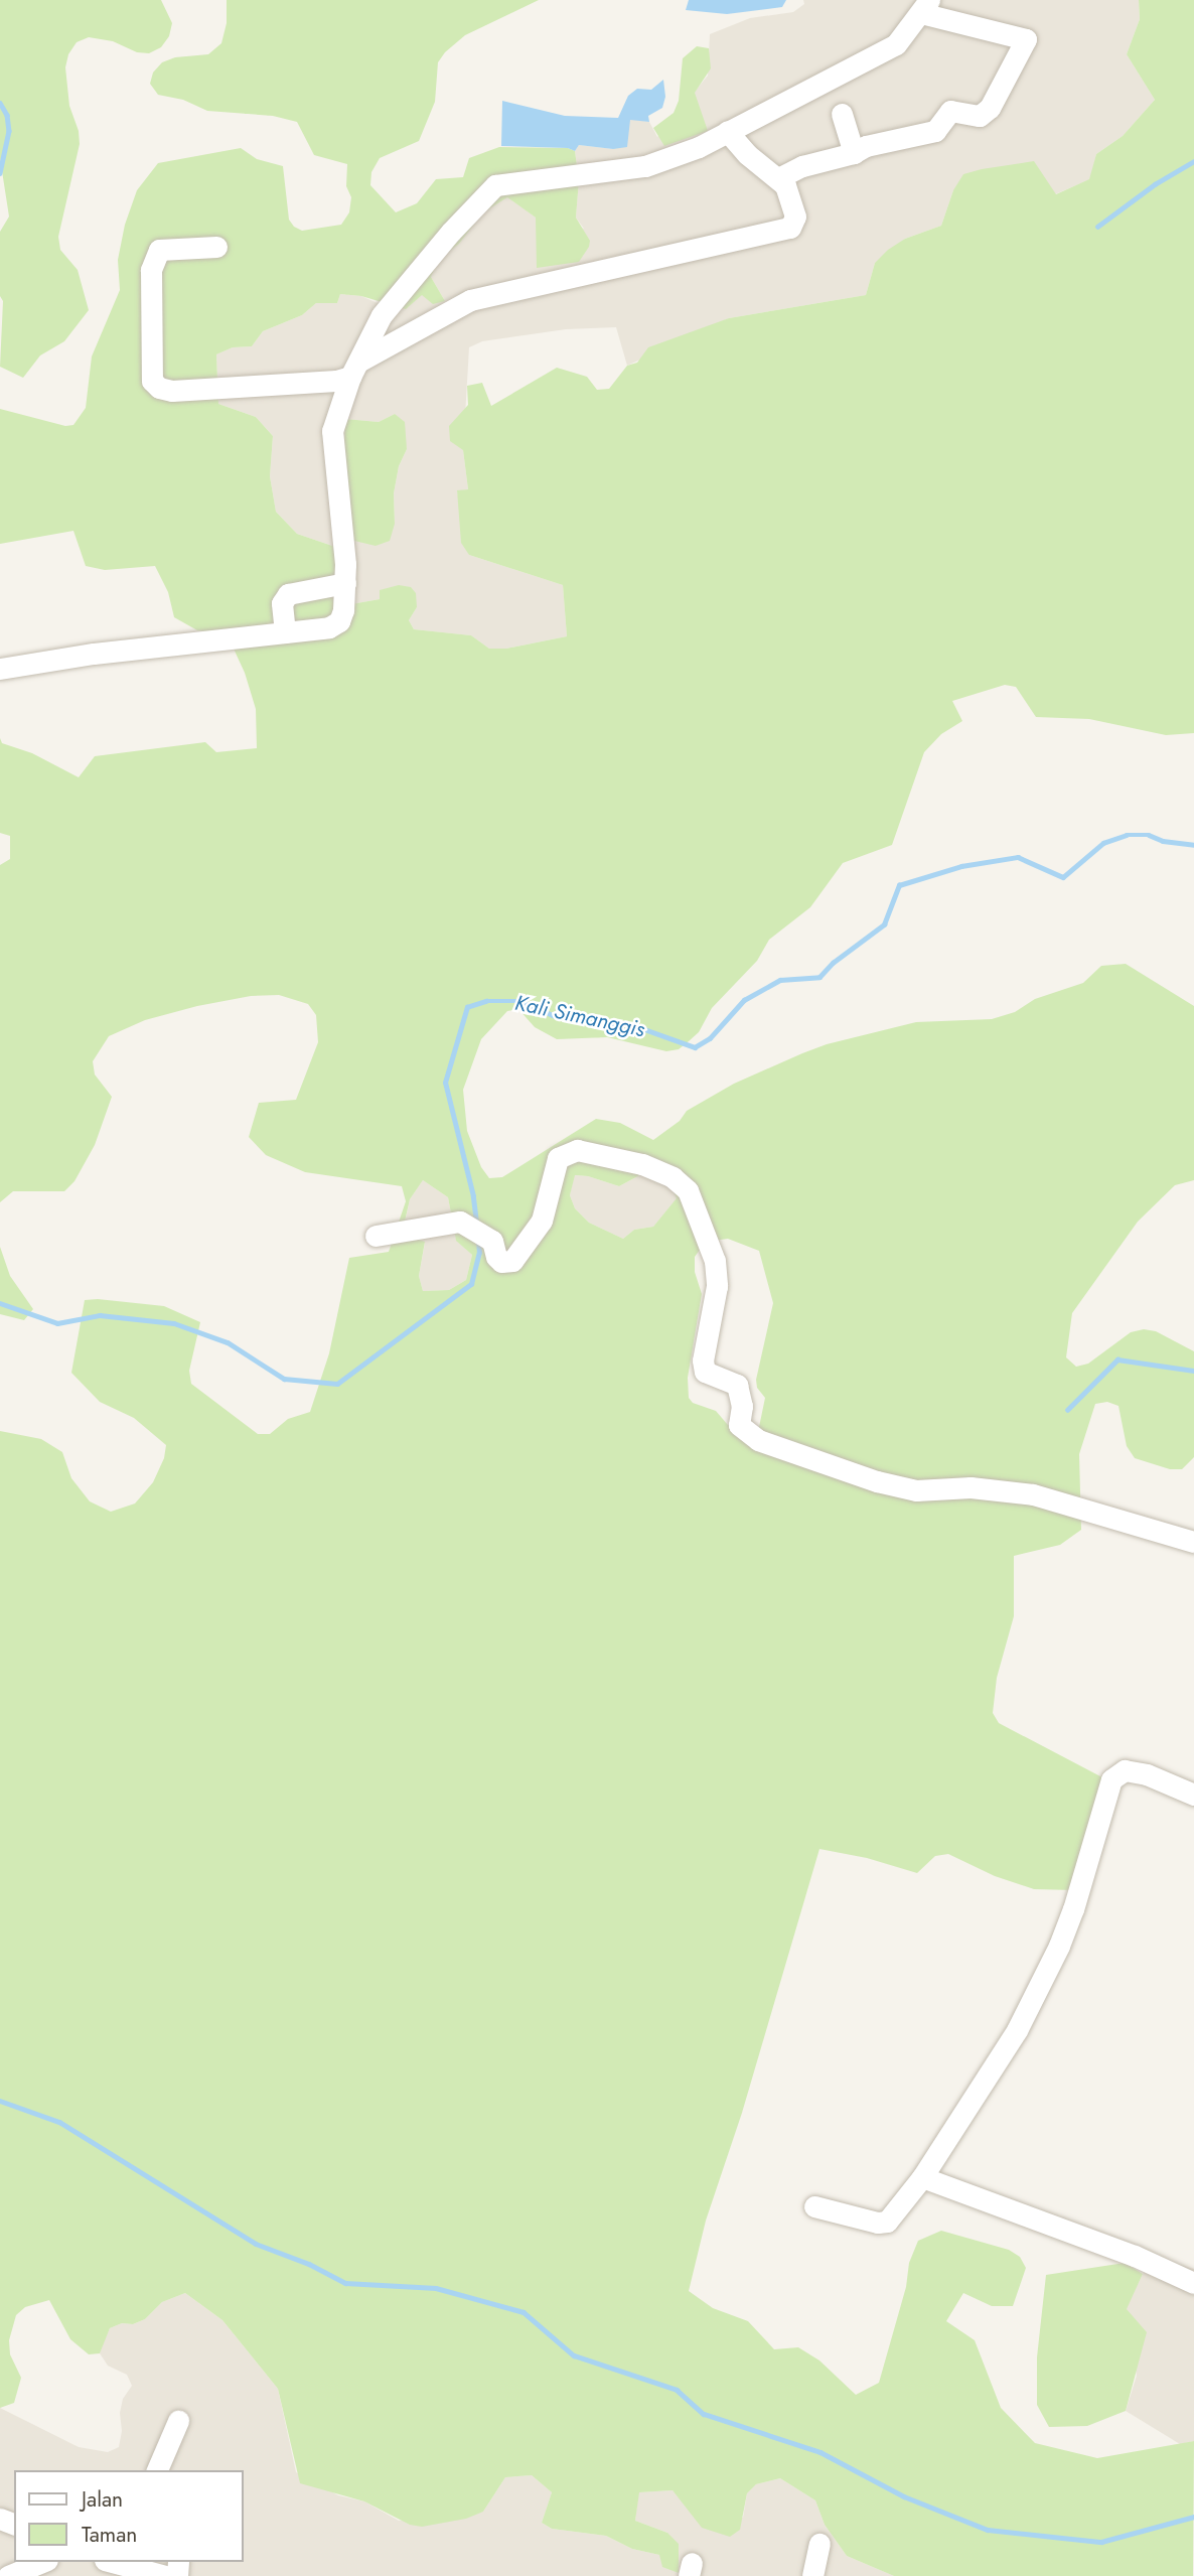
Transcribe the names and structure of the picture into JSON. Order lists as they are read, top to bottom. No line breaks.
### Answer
{"water":["Kali Simanggis"],"legend":["Jalan","Taman"]}
